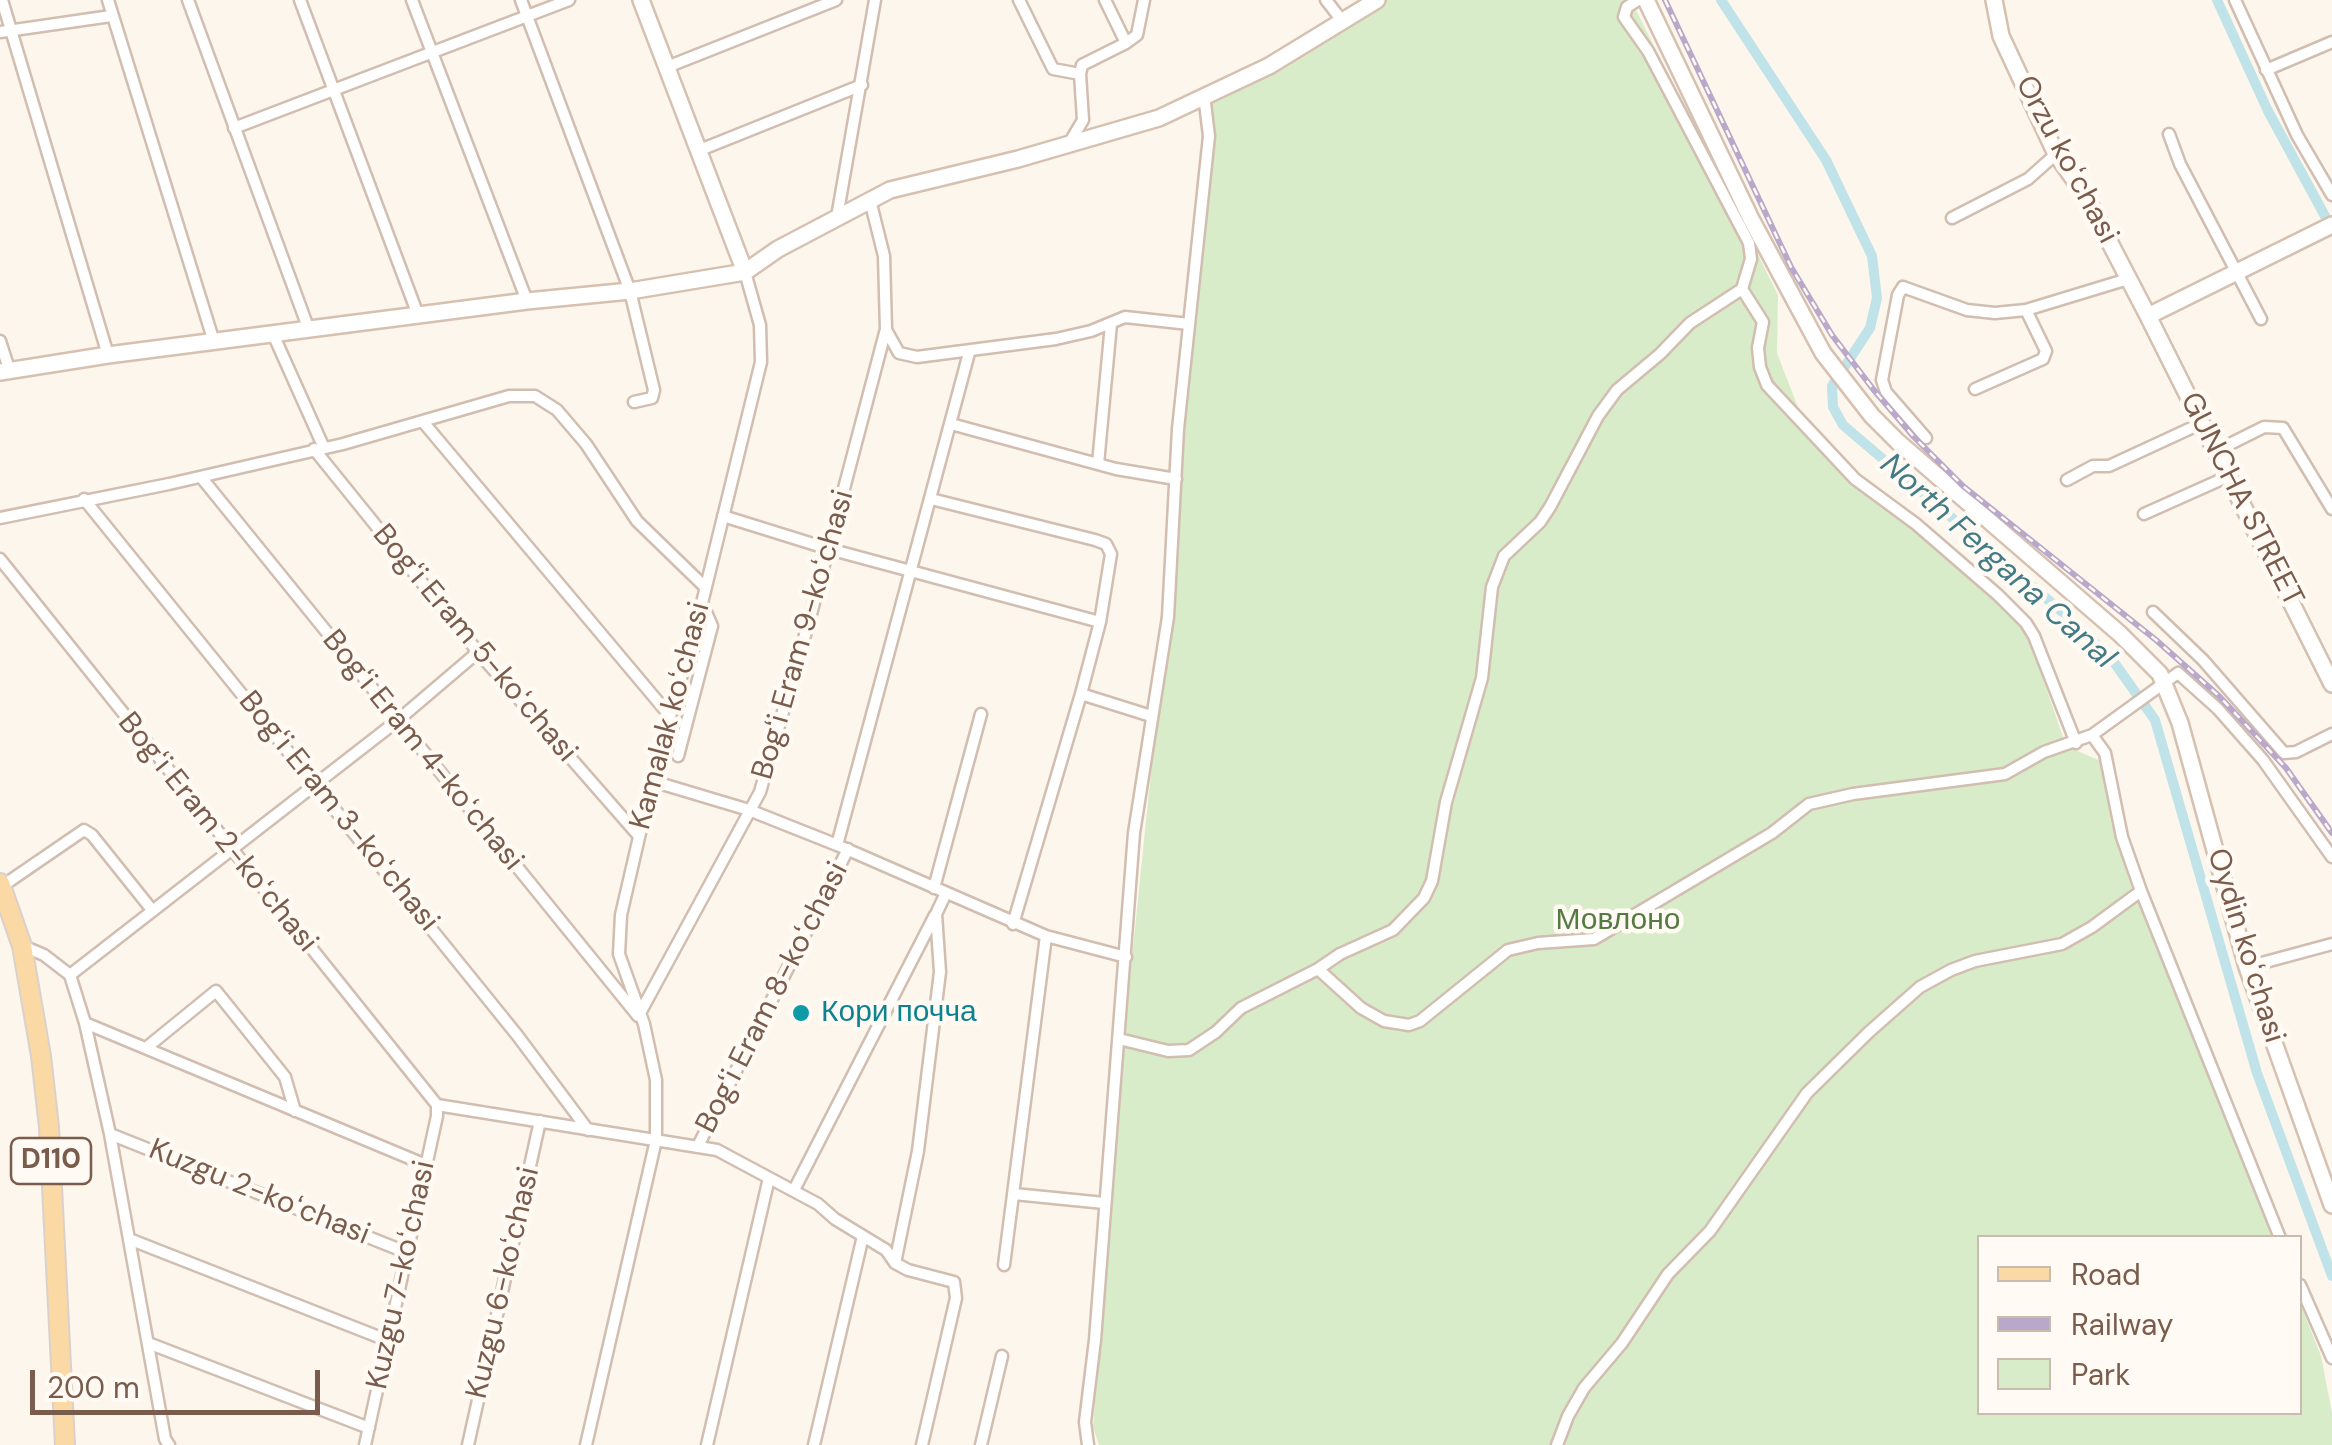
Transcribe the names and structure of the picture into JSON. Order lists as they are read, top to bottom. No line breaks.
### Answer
{"streets":{"main road":["D110"],"street":["Orzu koʻchasi","GUNCHA STREET","Bogʻi Eram 9-koʻchasi","Bogʻi Eram 5-koʻchasi","Kamalak koʻchasi","Bogʻi Eram 4-koʻchasi","Bogʻi Eram 3-koʻchasi","Bogʻi Eram 2-koʻchasi","Oydin koʻchasi","Bogʻi Eram 8-koʻchasi","Kuzgu 2-koʻchasi","Kuzgu 7-koʻchasi","Kuzgu 6-koʻchasi"]},"crossings":[["Orzu koʻchasi","GUNCHA STREET"],["Bogʻi Eram 9-koʻchasi","Bogʻi Eram 8-koʻchasi"],["Bogʻi Eram 5-koʻchasi","Kamalak koʻchasi"],["Kamalak koʻchasi","Bogʻi Eram 4-koʻchasi"],["Bogʻi Eram 2-koʻchasi","Kuzgu 7-koʻchasi"],["Kuzgu 2-koʻchasi","Kuzgu 7-koʻchasi"]],"water":["North Fergana Canal"],"parks":["Мовлоно"],"places":["Кори почча"],"legend":["Road","Railway","Park"],"scale_bar":"200 m"}
